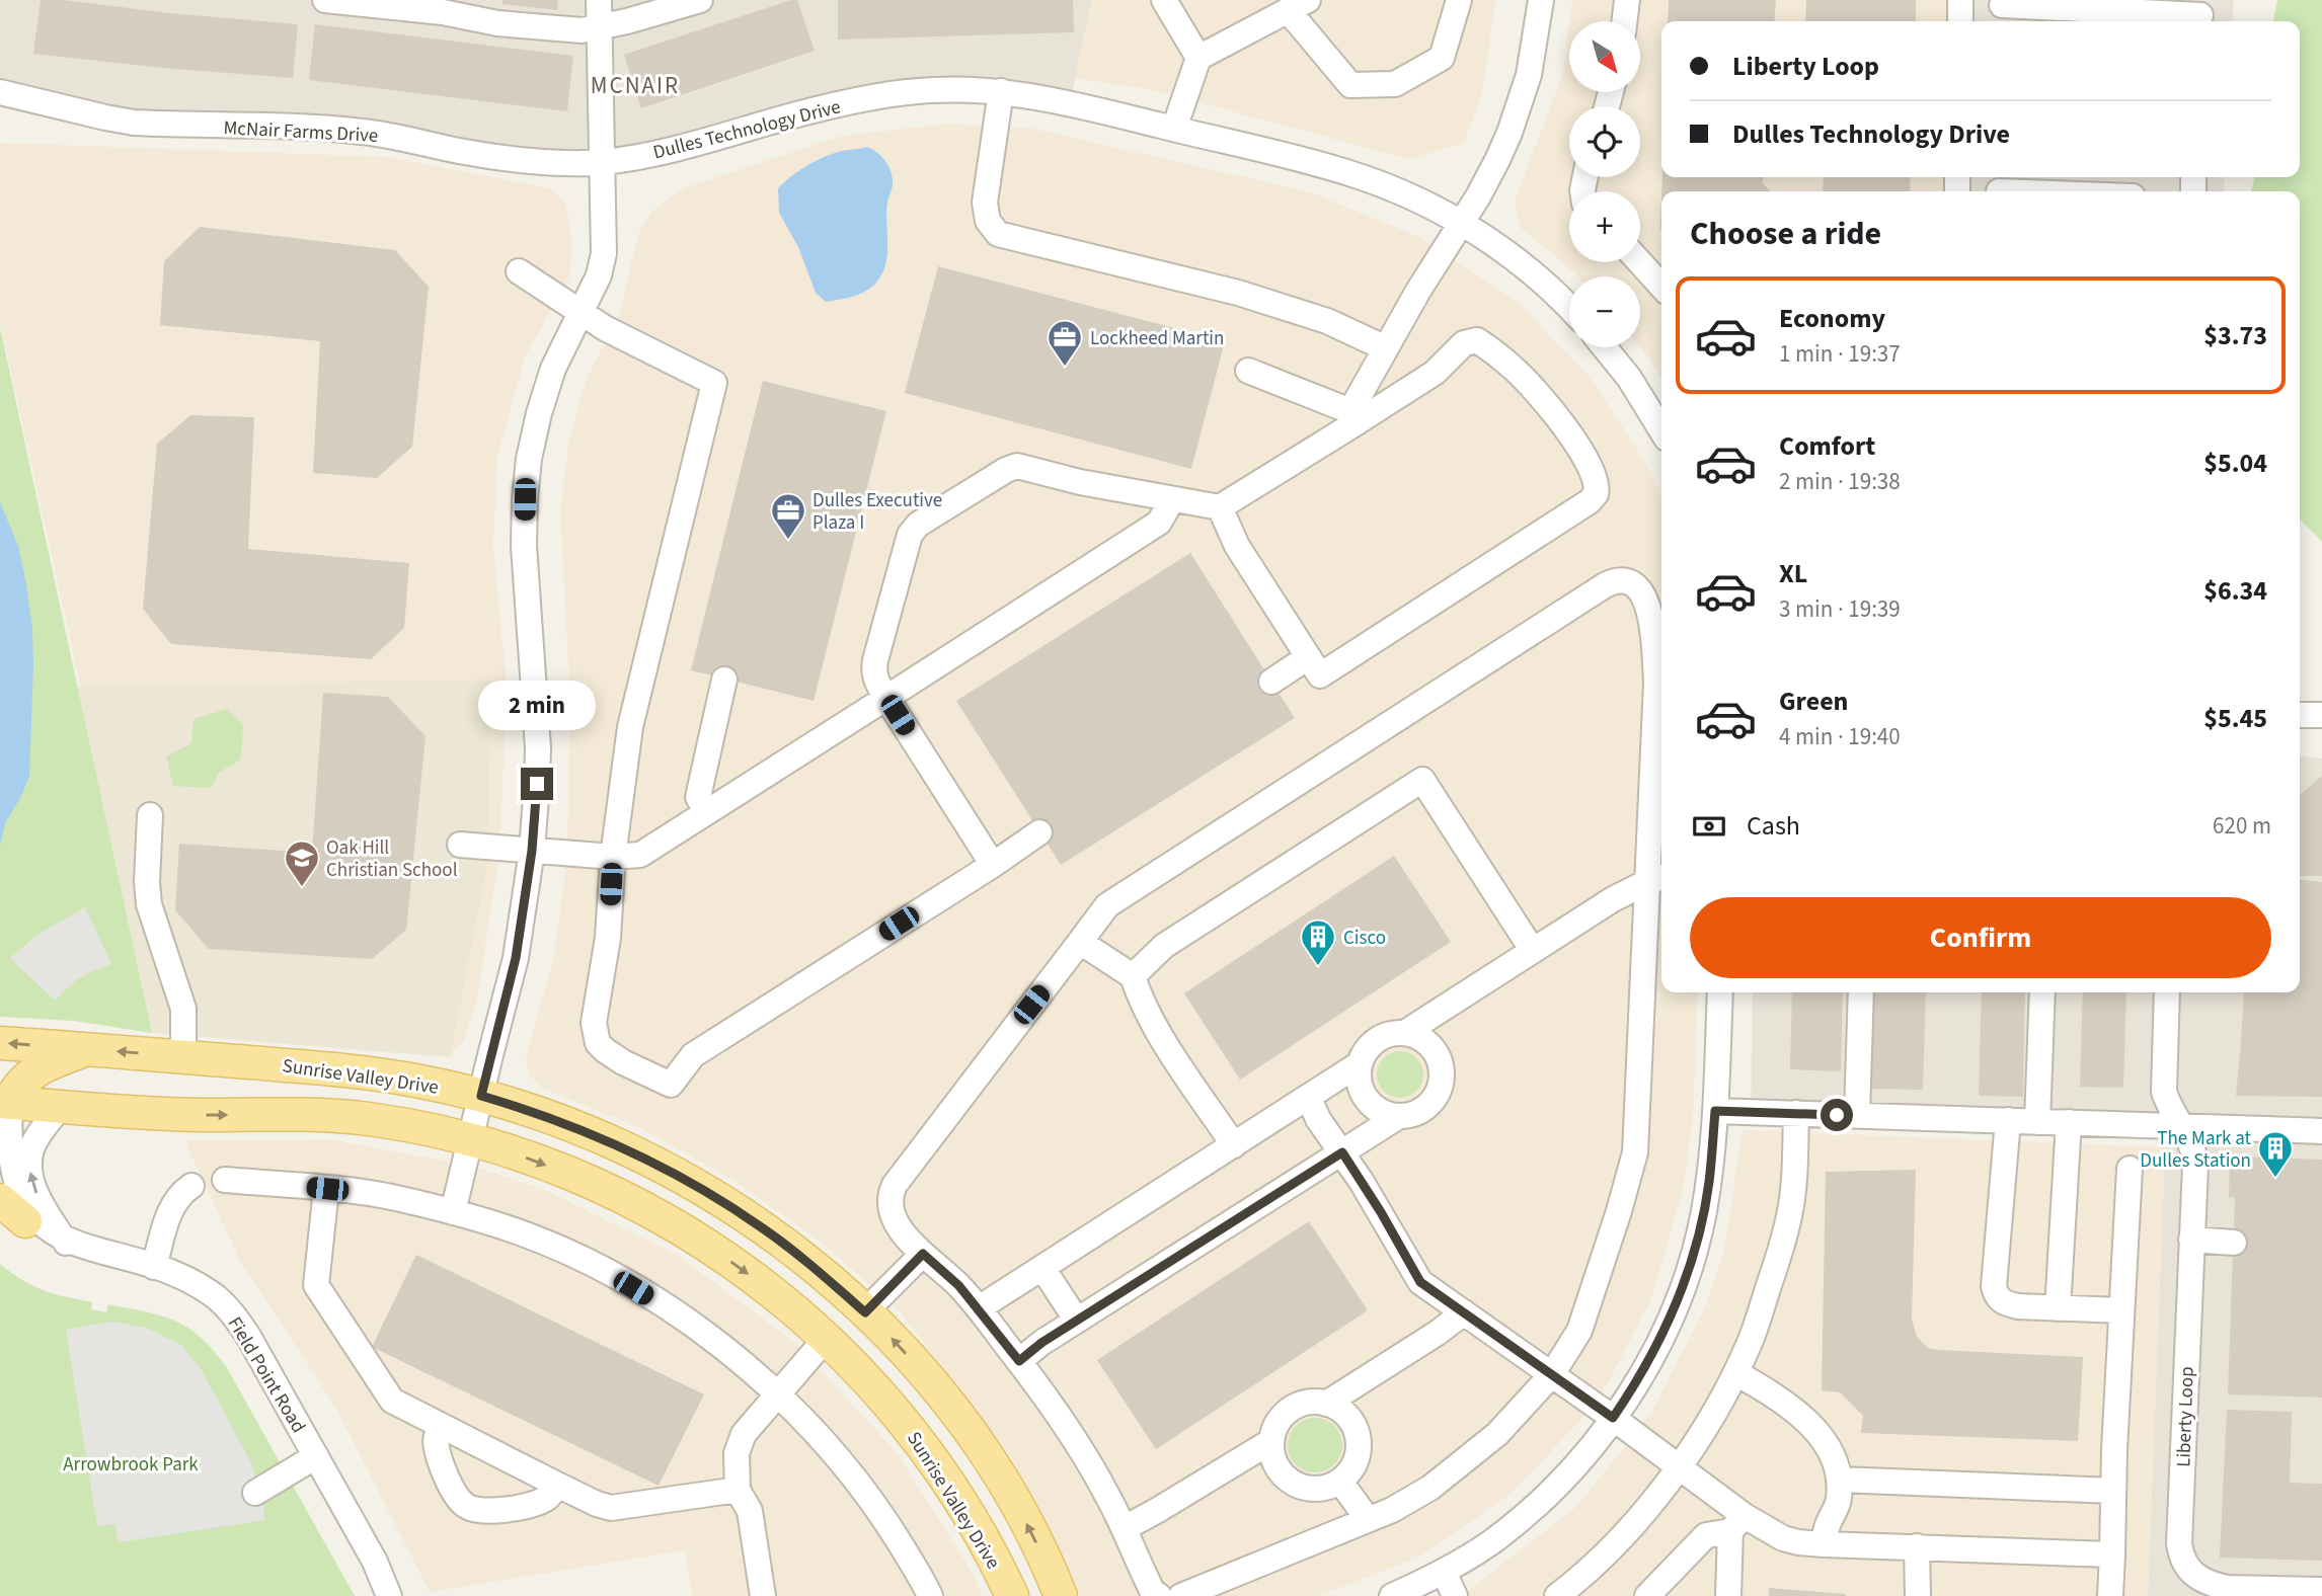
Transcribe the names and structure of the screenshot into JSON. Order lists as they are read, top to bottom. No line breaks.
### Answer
{"streets":{"main road":["Sunrise Valley Drive"],"street":["Dulles Technology Drive","McNair Farms Drive","Field Point Road","Liberty Loop"]},"crossings":[["Dulles Technology Drive","McNair Farms Drive"]],"districts":["MCNAIR"],"parks":["Arrowbrook Park"],"places":{"office":["Lockheed Martin","Dulles Executive Plaza I"],"school or university":["Oak Hill Christian School"],"building":["Cisco","The Mark at Dulles Station"]},"north":"bottom right","page":{"map_buttons":["+","−"],"banner":["Liberty Loop","Dulles Technology Drive"],"heading":"Choose a ride","list":[{"name":"Economy","note":"1 min · 19:37","value":"$3.73"},{"name":"Comfort","note":"2 min · 19:38","value":"$5.04"},{"name":"XL","note":"3 min · 19:39","value":"$6.34"},{"name":"Green","note":"4 min · 19:40","value":"$5.45"}],"bubble":"2 min","pay":["Cash","620 m"],"buttons":"Confirm"}}
